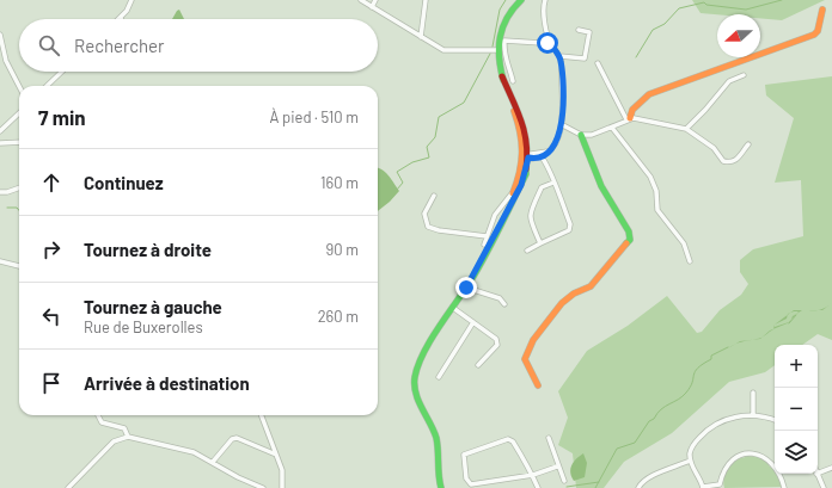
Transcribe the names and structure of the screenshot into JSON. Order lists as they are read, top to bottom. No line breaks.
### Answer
{"north":"left","page":{"search":"Rechercher","heading":["7 min","À pied · 510 m"],"list":[["Continuez","160 m"],["Tournez à droite","90 m"],["Tournez à gauche","Rue de Buxerolles","260 m"],"Arrivée à destination"],"map_buttons":["+","−"]}}
